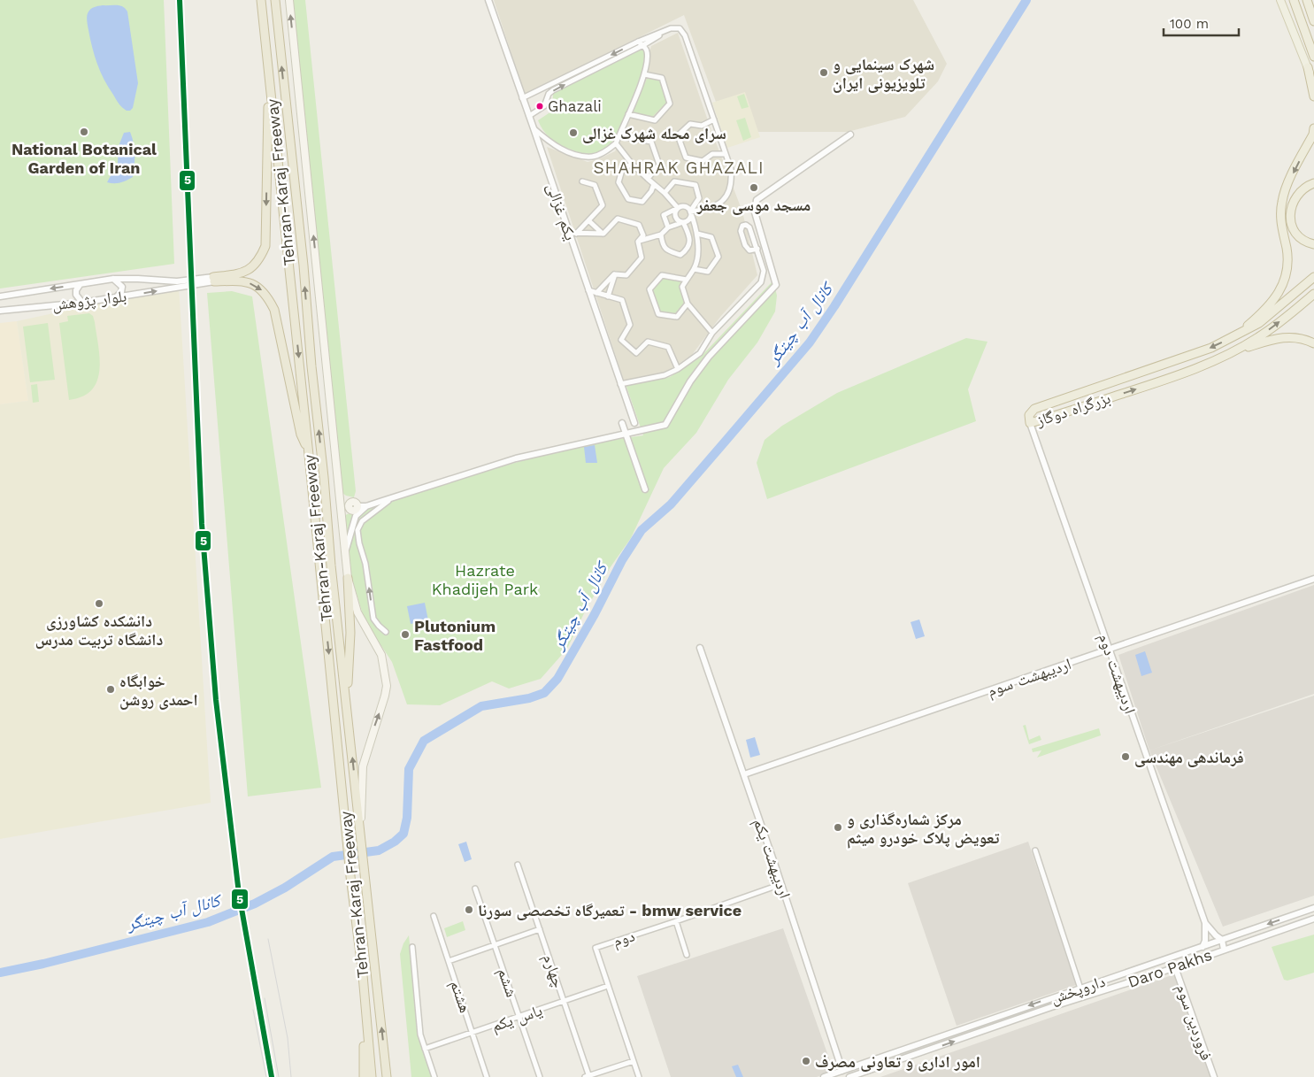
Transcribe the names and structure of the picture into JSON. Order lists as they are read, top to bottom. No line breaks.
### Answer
{"streets":{"highway":["Tehran-Karaj Freeway","بزرگراه دوگاز"],"street":["یکم غزالی","بلوار پژوهش","اردیبهشت دوم","اردیبهشت سوم","اردیبهشت یکم","دوم","Daro Pakhs","چهارم","ششم","داروپخش","هشتم","یاس یکم","فروردین سوم"]},"crossings":[["بزرگراه دوگاز","اردیبهشت دوم"],["اردیبهشت دوم","اردیبهشت سوم"],["اردیبهشت دوم","داروپخش"],["اردیبهشت سوم","اردیبهشت یکم"],["اردیبهشت یکم","دوم"],["اردیبهشت یکم","داروپخش"],["دوم","یاس یکم"],["Daro Pakhs","فروردین سوم"],["چهارم","یاس یکم"],["ششم","یاس یکم"],["هشتم","یاس یکم"]],"one_way":["Daro Pakhs","داروپخش"],"districts":["SHAHRAK GHAZALI"],"water":["کانال آب چیتگر"],"parks":["Hazrate Khadijeh Park"],"places":["شهرک سینمایی و تلویزیونی ایران","Ghazali","National Botanical Garden of Iran","سرای محله شهرک غزالی","مسجد موسی جعفر","دانشکده کشاورزی دانشگاه تربیت مدرس","Plutonium Fastfood","خوابگاه احمدی روشن","فرماندهی مهندسی","مرکز شماره‌گذاری و تعویض پلاک خودرو میثم","تعمیرگاه تخصصی سورنا - bmw service","امور اداری و تعاونی مصرف"],"lines":["transit line 5"],"scale_bar":"100 m"}
